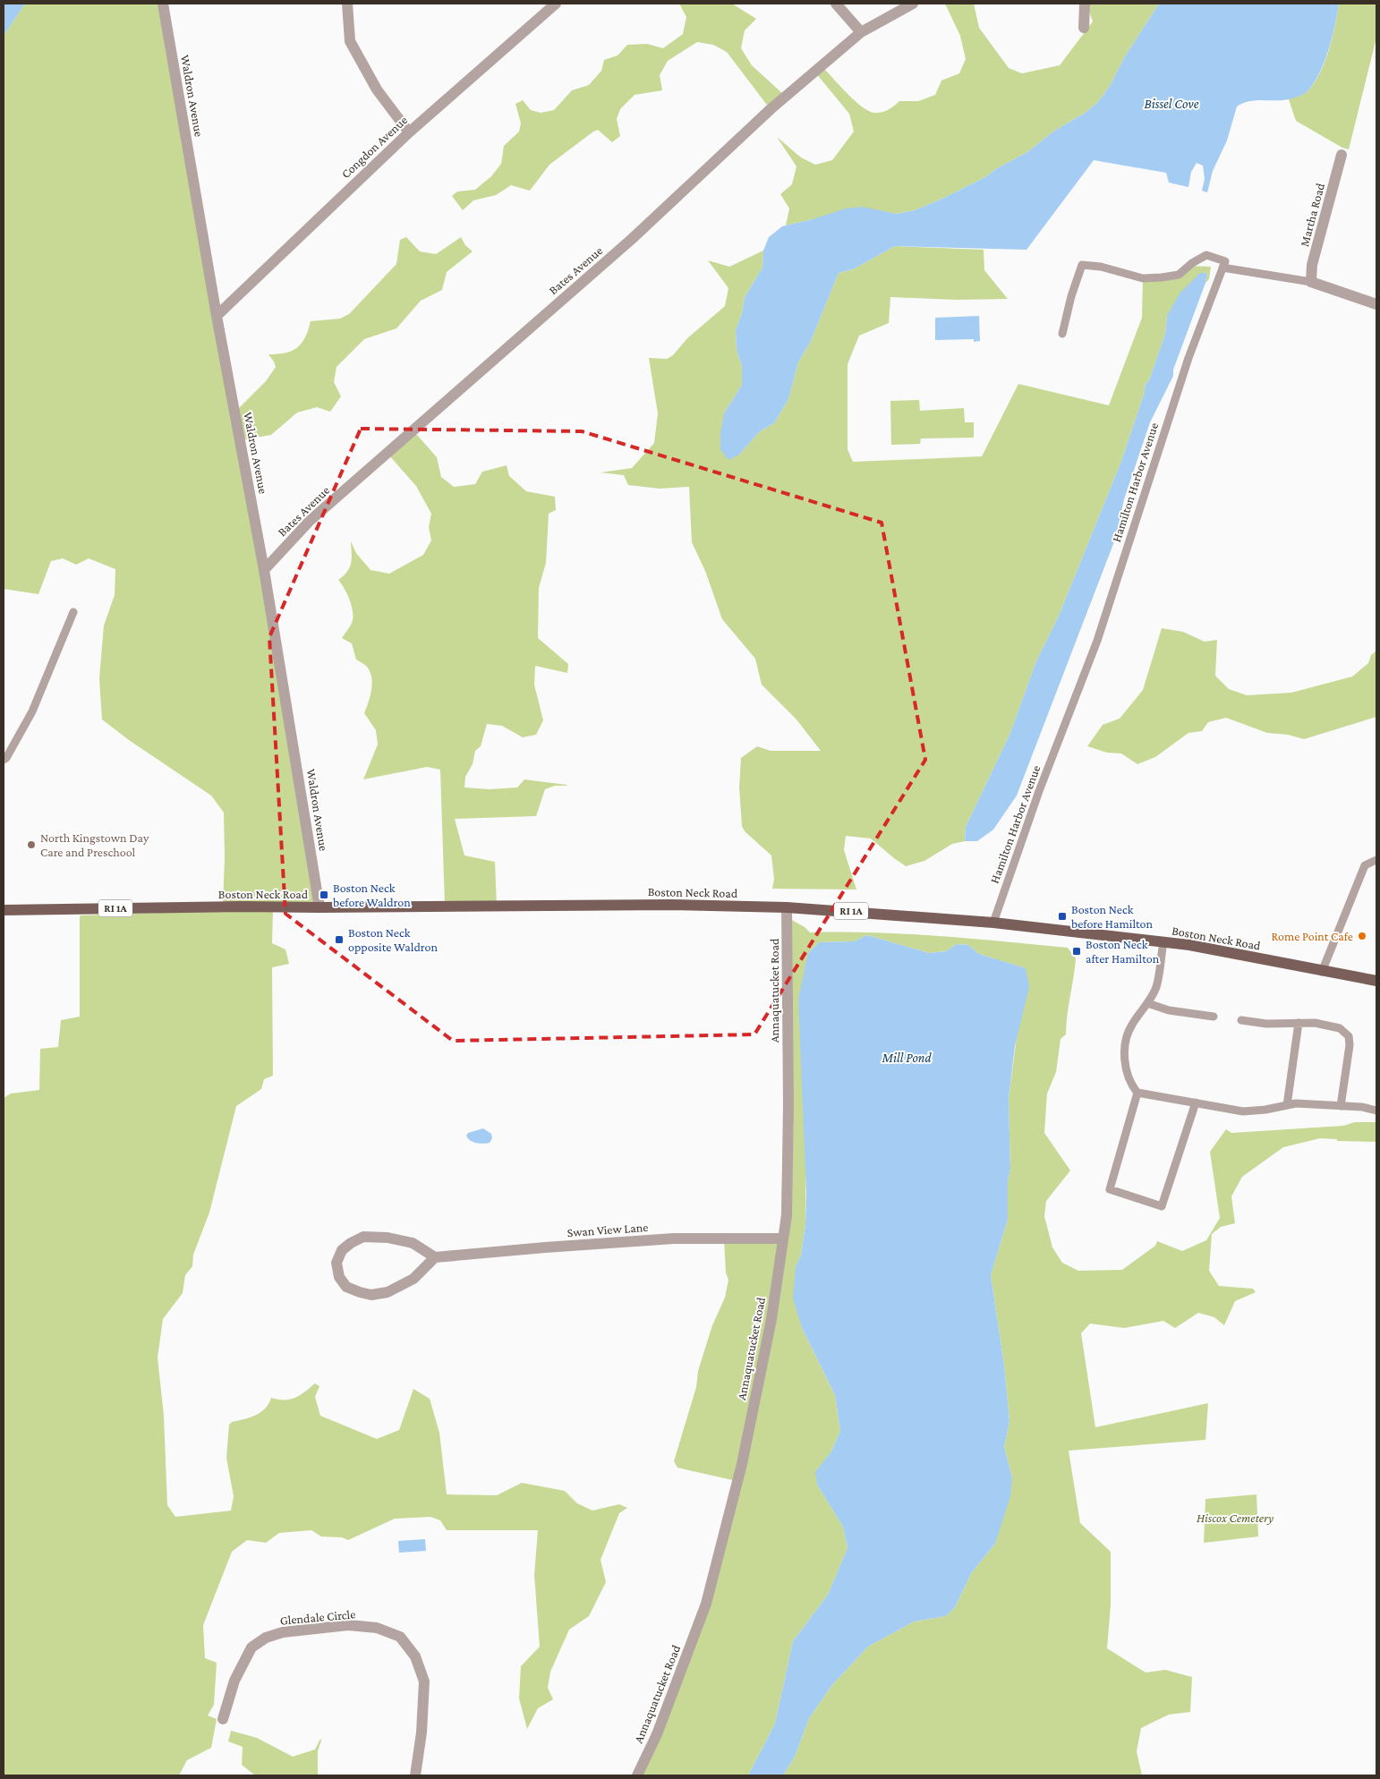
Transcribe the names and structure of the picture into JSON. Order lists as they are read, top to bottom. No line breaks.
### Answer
{"streets":{"main road":["Boston Neck Road","RI 1A"],"street":["Waldron Avenue","Congdon Avenue","Martha Road","Bates Avenue","Annaquatucket Road","Swan View Lane","Glendale Circle"],"lane":["Hamilton Harbor Avenue"]},"crossings":[["Waldron Avenue","Congdon Avenue"],["Waldron Avenue","Bates Avenue"],["Waldron Avenue","Boston Neck Road"],["Hamilton Harbor Avenue","Boston Neck Road"],["Boston Neck Road","Annaquatucket Road"],["Annaquatucket Road","Swan View Lane"]],"water":["Bissel Cove","Mill Pond"],"parks":["Hiscox Cemetery"],"places":{"other":["North Kingstown Day Care and Preschool","Rome Point Cafe"],"transit":["Boston Neck before Waldron","Boston Neck before Hamilton","Boston Neck opposite Waldron","Boston Neck after Hamilton"]}}
